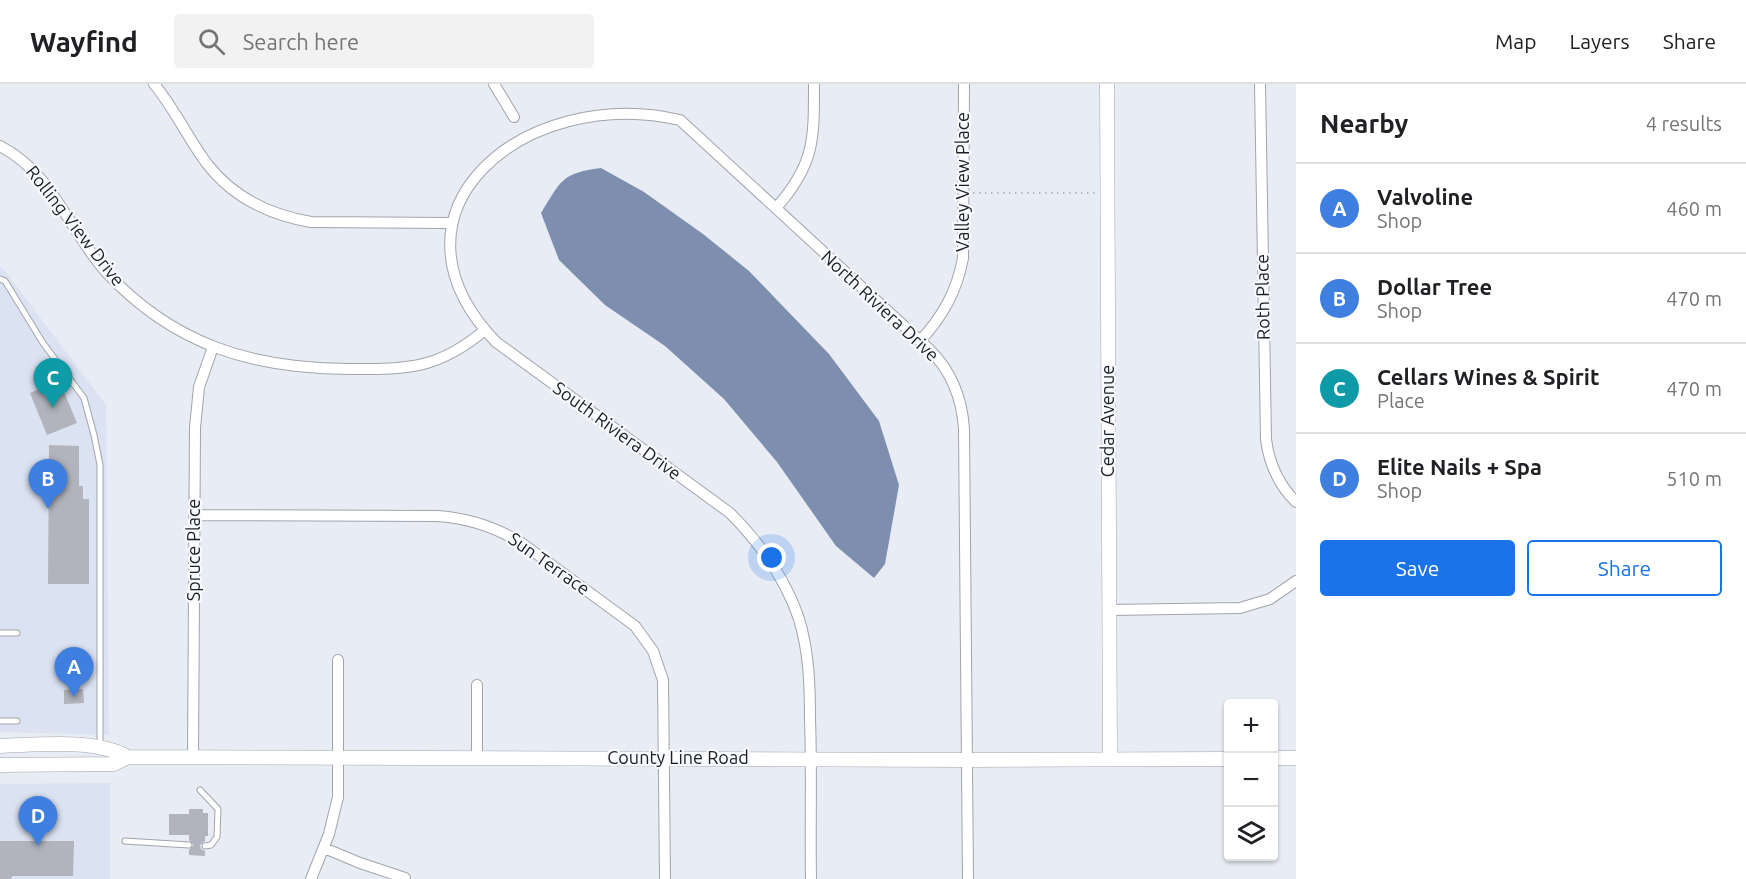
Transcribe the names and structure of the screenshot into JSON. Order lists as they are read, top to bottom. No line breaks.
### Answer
{"streets":{"street":["Valley View Place","Rolling View Drive","Roth Place","North Riviera Drive","Cedar Avenue","South Riviera Drive","Spruce Place","Sun Terrace","County Line Road"]},"crossings":[["Valley View Place","North Riviera Drive"],["Rolling View Drive","South Riviera Drive"],["Rolling View Drive","Spruce Place"],["North Riviera Drive","County Line Road"],["Cedar Avenue","County Line Road"],["South Riviera Drive","County Line Road"],["Spruce Place","Sun Terrace"],["Spruce Place","County Line Road"],["Sun Terrace","County Line Road"]],"page":{"header":"Wayfind","search":"Search here","nav":["Map","Layers","Share"],"heading":["Nearby","4 results"],"list":[{"mark":"A","name":"Valvoline","note":"Shop","value":"460 m"},{"mark":"B","name":"Dollar Tree","note":"Shop","value":"470 m"},{"mark":"C","name":"Cellars Wines & Spirit","note":"Place","value":"470 m"},{"mark":"D","name":"Elite Nails + Spa","note":"Shop","value":"510 m"}],"pins":["C","B","A","D"],"buttons":["Save","Share"],"map_buttons":["+","−"]}}
